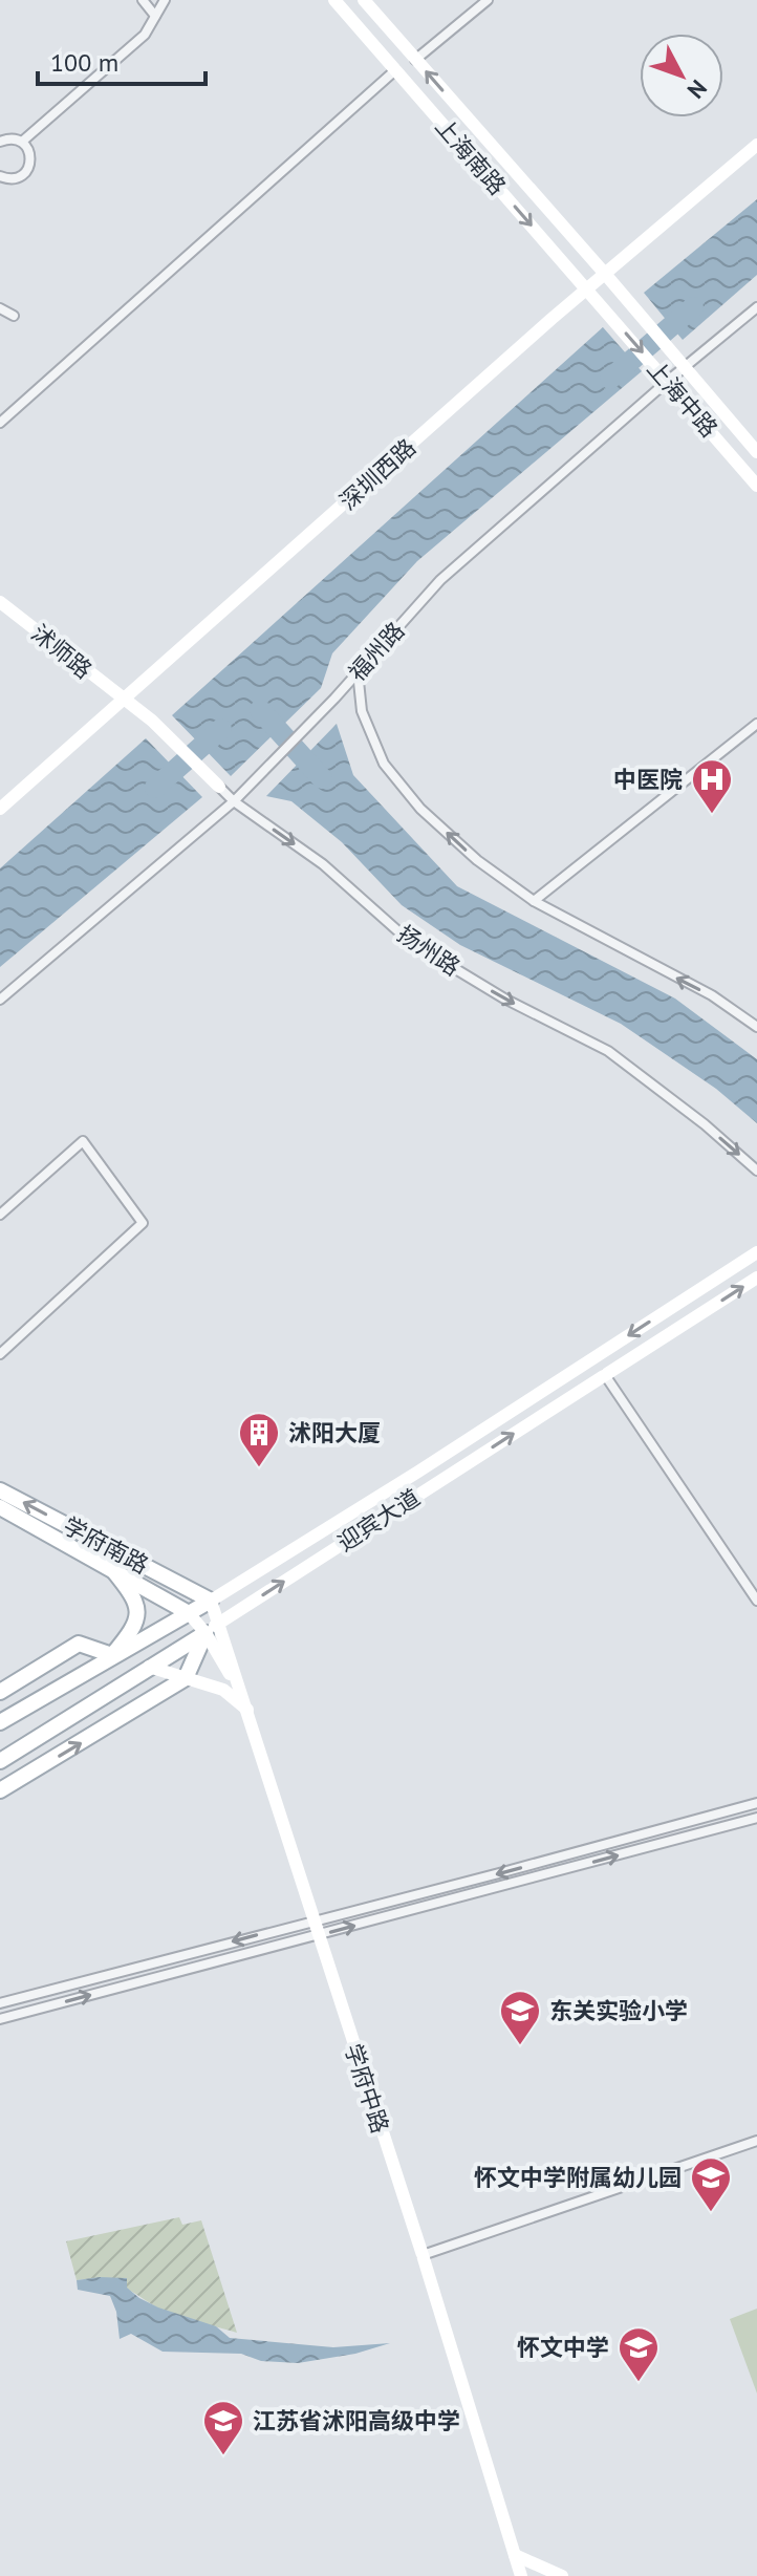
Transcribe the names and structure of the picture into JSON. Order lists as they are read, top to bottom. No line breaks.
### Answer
{"streets":{"main road":["迎宾大道","学府南路"],"street":["上海南路","上海中路","深圳西路","沭师路","福州路","扬州路","学府中路"]},"crossings":[["上海南路","上海中路"],["上海南路","深圳西路"],["上海中路","福州路"],["深圳西路","沭师路"],["深圳西路","扬州路"],["沭师路","扬州路"],["福州路","扬州路"],["迎宾大道","学府南路"],["迎宾大道","学府中路"]],"one_way":["扬州路"],"places":{"hospital":["中医院"],"building":["沭阳大厦"],"school or university":["东关实验小学","怀文中学附属幼儿园","怀文中学","江苏省沭阳高级中学"]},"scale_bar":"100 m","north":"bottom right"}
